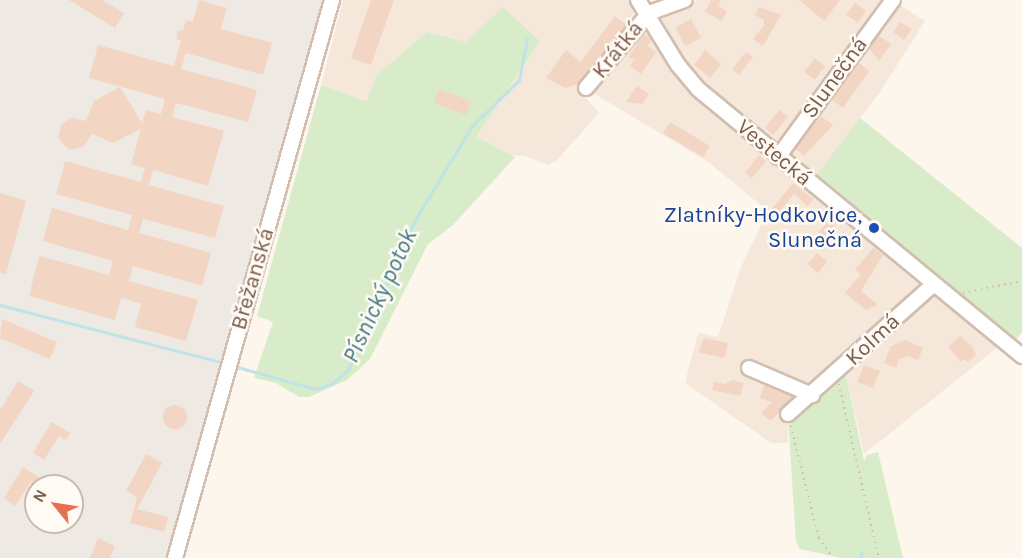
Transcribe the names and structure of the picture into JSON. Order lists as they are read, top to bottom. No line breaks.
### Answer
{"streets":{"street":["Krátká","Slunečná","Vestecká","Břežanská","Kolmá"]},"crossings":[["Krátká","Vestecká"],["Slunečná","Vestecká"],["Vestecká","Kolmá"]],"water":["Písnický potok"],"places":["Zlatníky-Hodkovice, Slunečná"],"north":"top left"}
